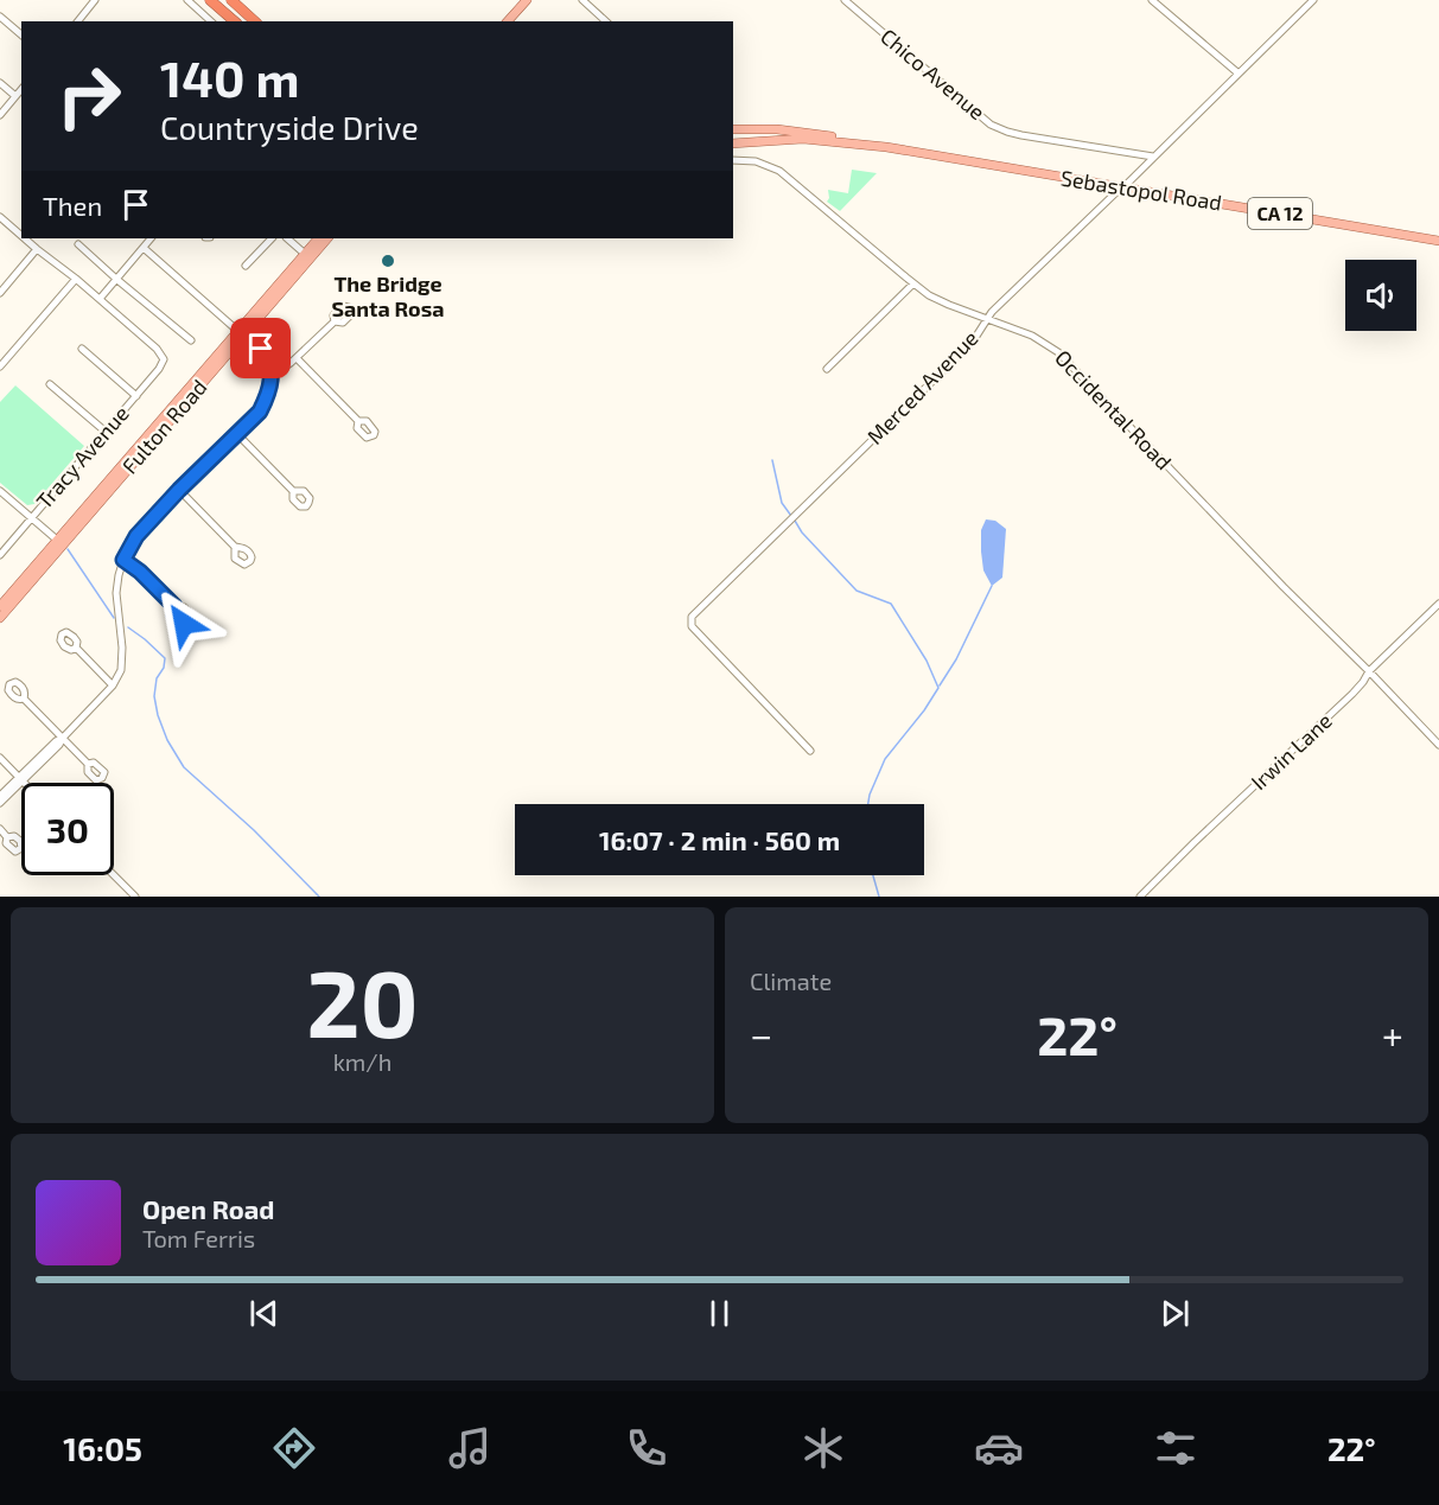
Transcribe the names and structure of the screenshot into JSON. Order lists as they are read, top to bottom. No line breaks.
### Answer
{"streets":{"main road":["Sebastopol Road","CA 12","Fulton Road"],"street":["Chico Avenue","Merced Avenue","Occidental Road","Tracy Avenue","Irwin Lane"]},"crossings":[["Chico Avenue","Merced Avenue"],["Sebastopol Road","Merced Avenue"],["Merced Avenue","Occidental Road"],["Occidental Road","Irwin Lane"]],"places":["The Bridge Santa Rosa"],"page":{"turn":["140 m","Countryside Drive"],"then":"Then","limit":"30","trip":"16:07 · 2 min · 560 m","tile":[["20","km/h"],"Climate"],"heat":["−","22°","+"],"song":["Open Road","Tom Ferris"],"tabs":["16:05","22°"]}}
